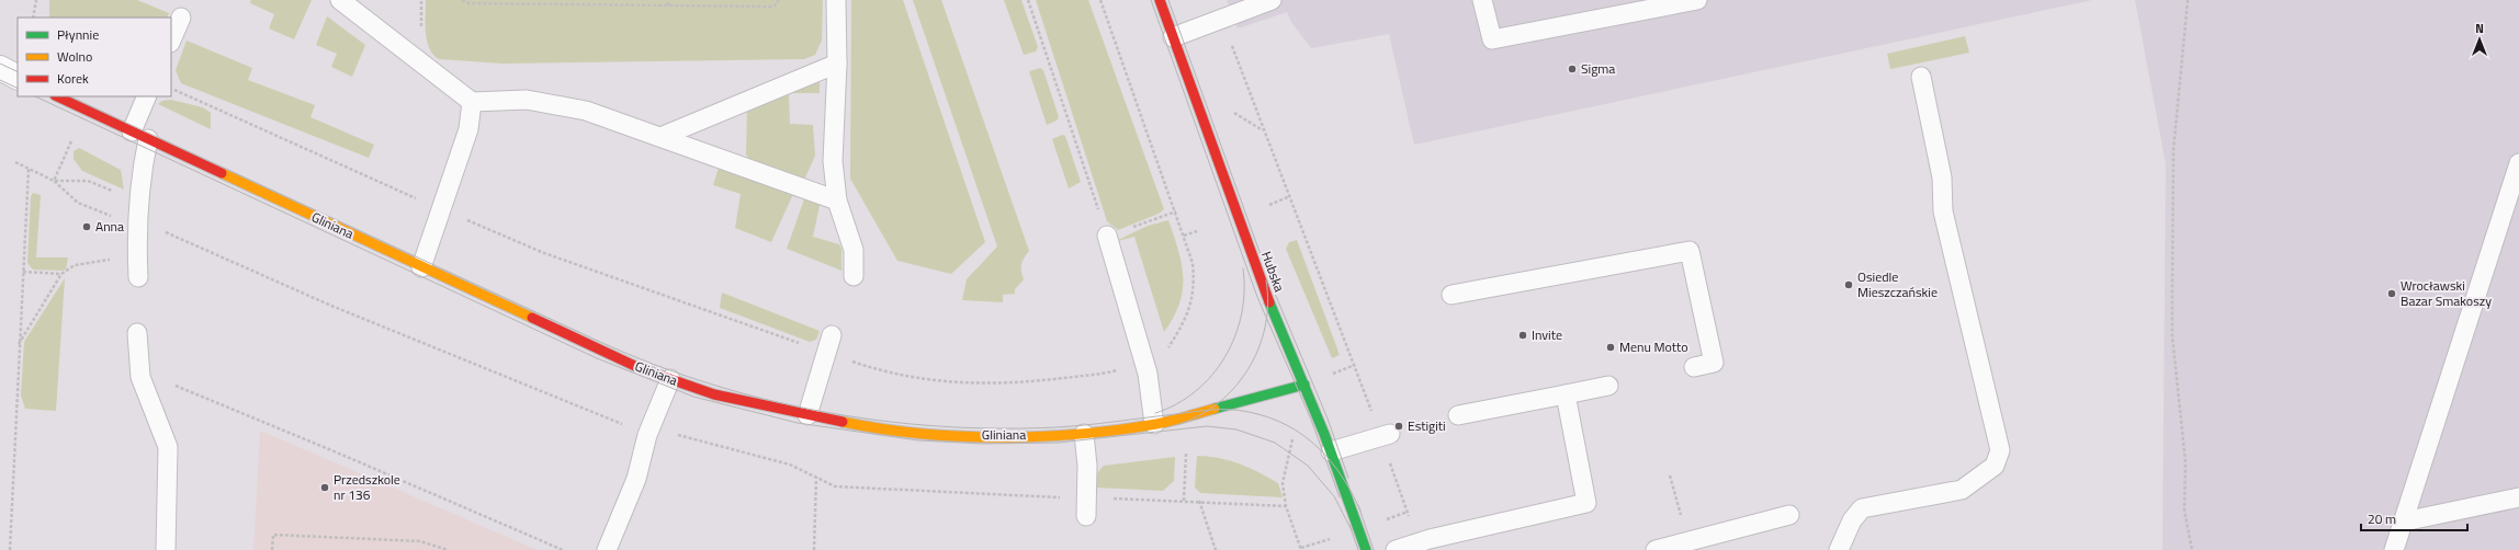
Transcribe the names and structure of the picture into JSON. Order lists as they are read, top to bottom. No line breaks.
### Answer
{"streets":{"street":["Gliniana","Hubska"]},"crossings":[["Gliniana","Hubska"]],"places":["Sigma","Anna","Osiedle Mieszczańskie","Wrocławski Bazar Smakoszy","Invite","Menu Motto","Estigiti","Przedszkole nr 136"],"legend":["Płynnie","Wolno","Korek"],"scale_bar":"20 m","north":"top"}
